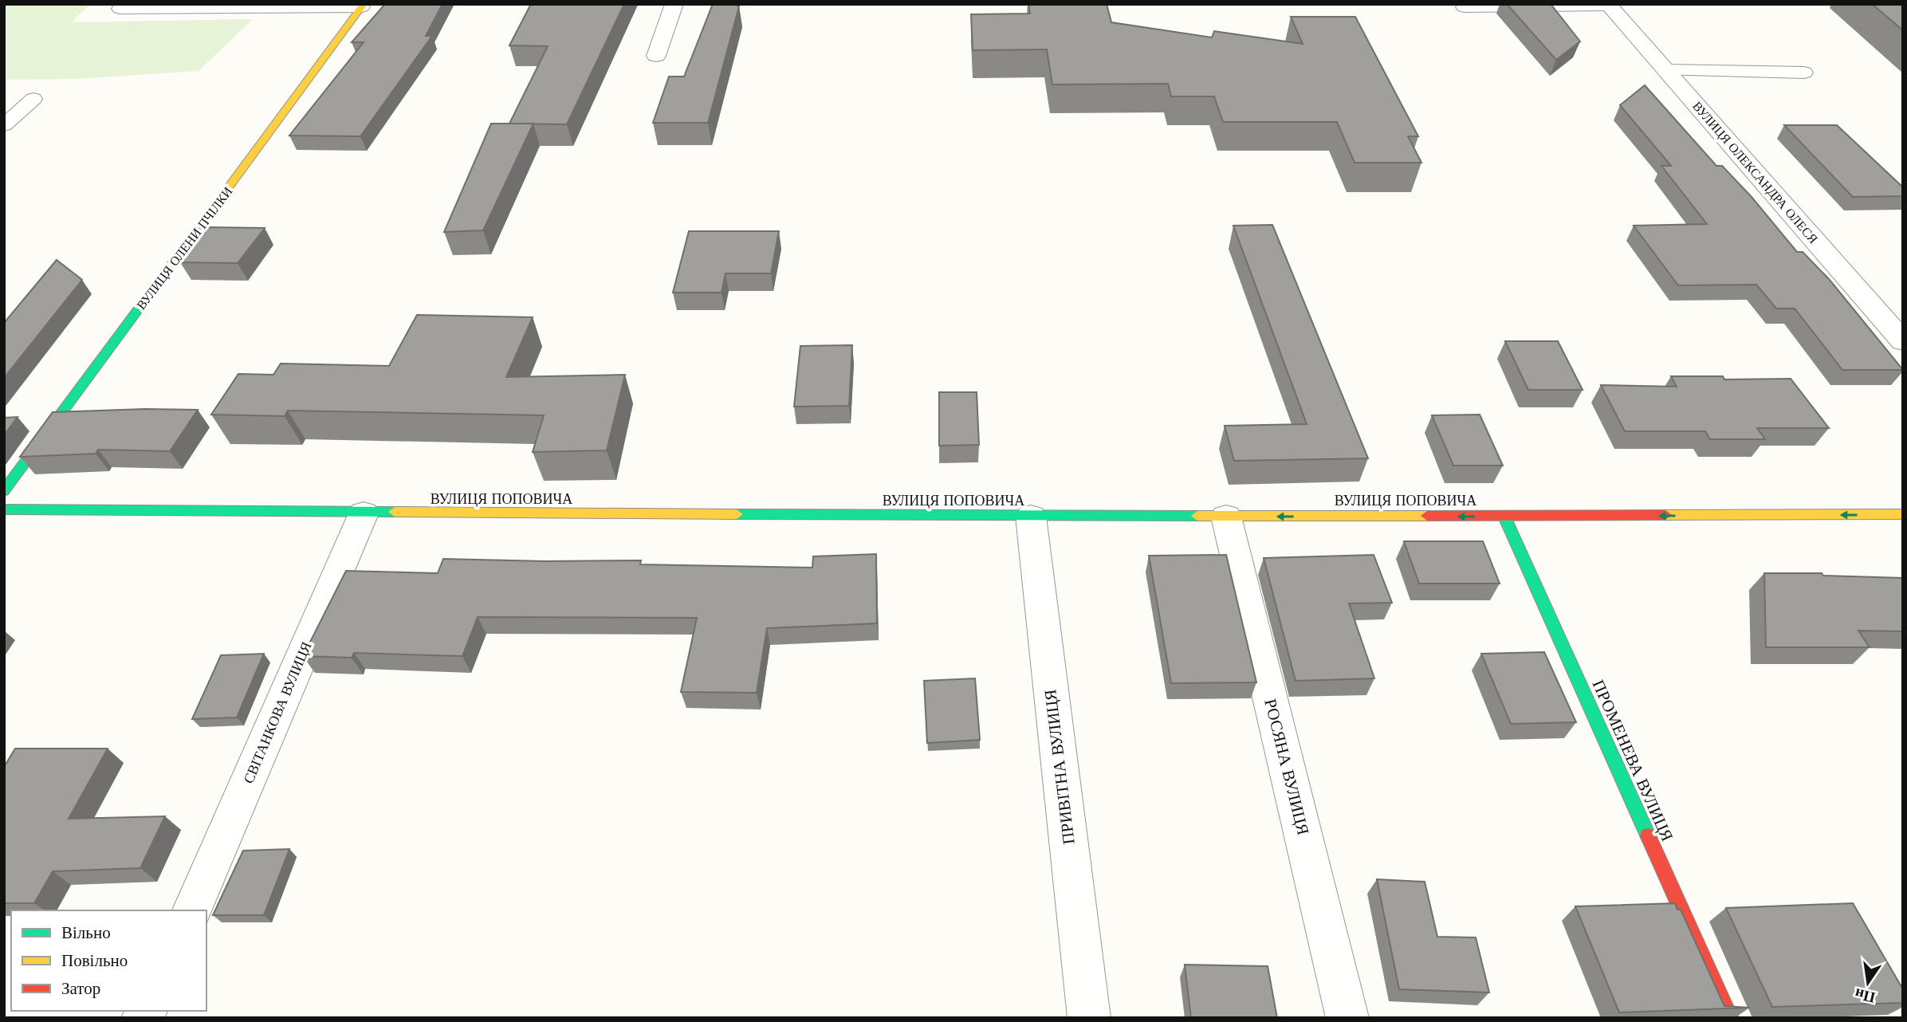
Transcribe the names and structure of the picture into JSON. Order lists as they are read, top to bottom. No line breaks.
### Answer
{"streets":{"street":["ВУЛИЦЯ ОЛЕКСАНДРА ОЛЕСЯ","ВУЛИЦЯ ОЛЕНИ ПЧІЛКИ","ВУЛИЦЯ ПОПОВИЧА","СВІТАНКОВА ВУЛИЦЯ","ПРОМЕНЕВА ВУЛИЦЯ","ПРИВІТНА ВУЛИЦЯ","РОСЯНА ВУЛИЦЯ"]},"crossings":[["ВУЛИЦЯ ПОПОВИЧА","СВІТАНКОВА ВУЛИЦЯ"],["ВУЛИЦЯ ПОПОВИЧА","ПРОМЕНЕВА ВУЛИЦЯ"],["ВУЛИЦЯ ПОПОВИЧА","ПРИВІТНА ВУЛИЦЯ"],["ВУЛИЦЯ ПОПОВИЧА","РОСЯНА ВУЛИЦЯ"]],"one_way":["ВУЛИЦЯ ПОПОВИЧА"],"legend":["Вільно","Повільно","Затор"],"north":"bottom"}
